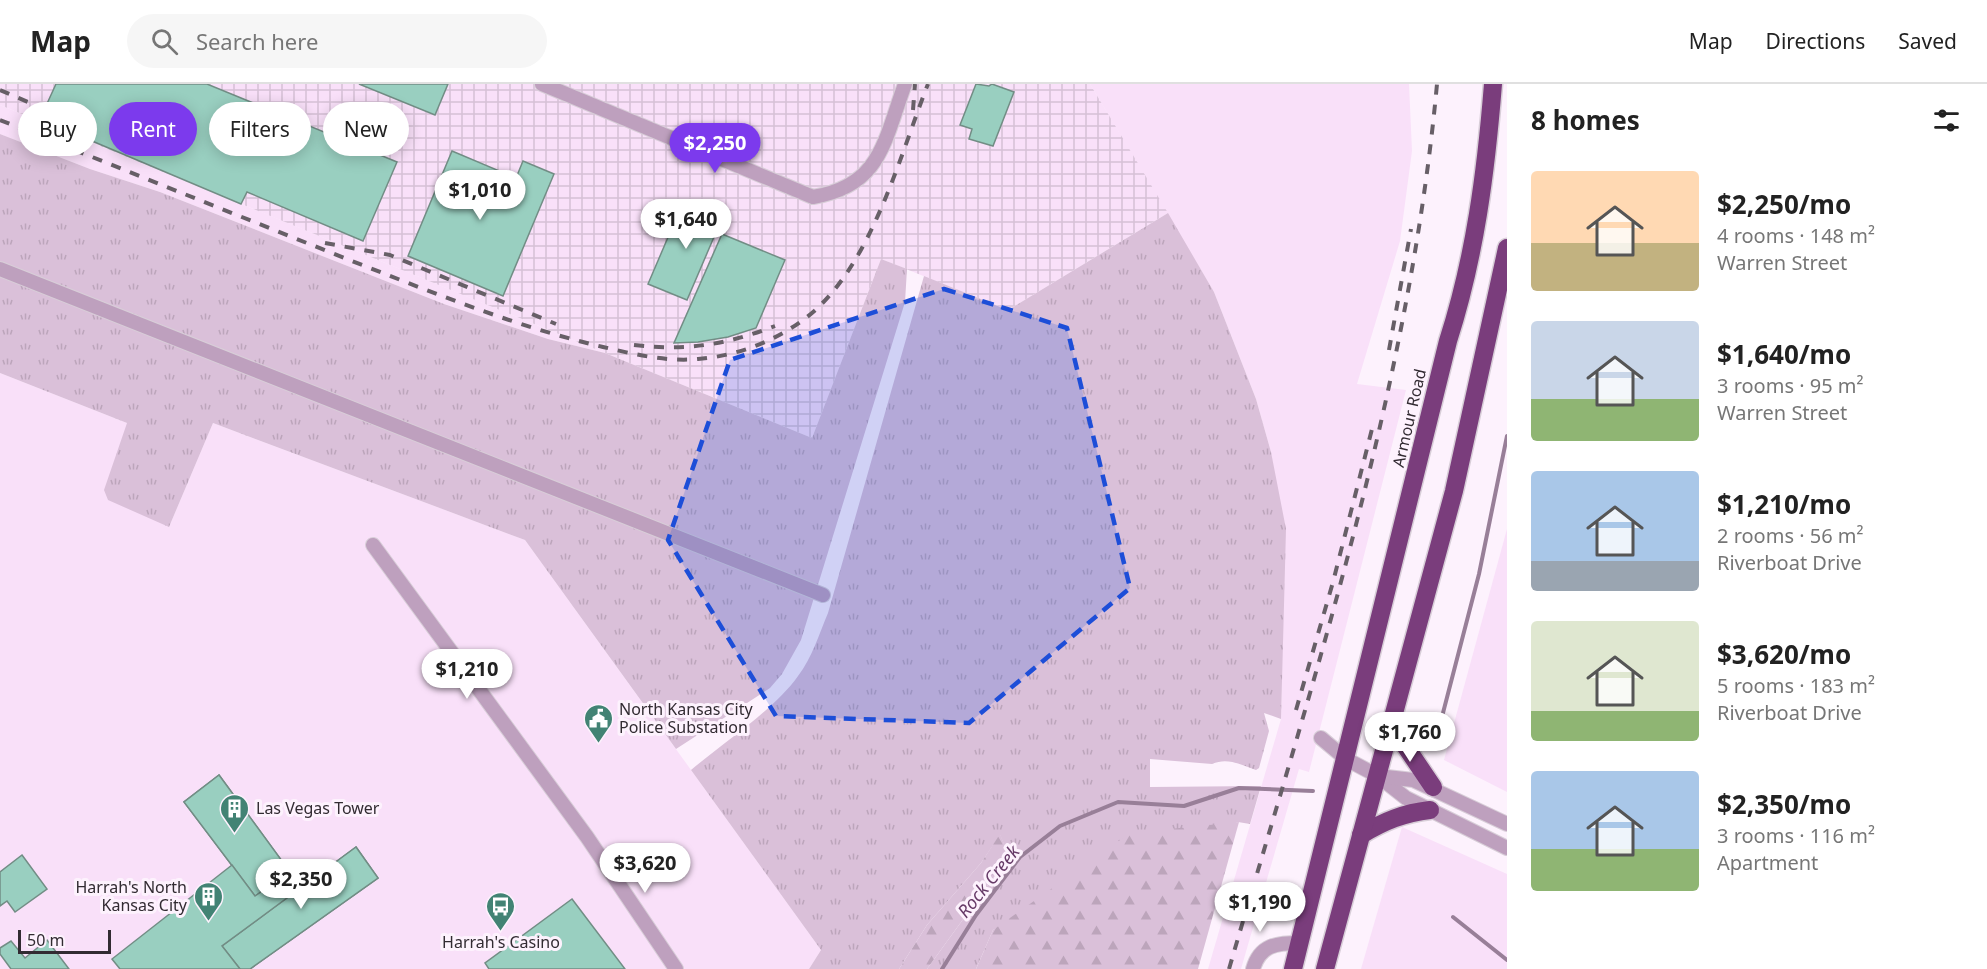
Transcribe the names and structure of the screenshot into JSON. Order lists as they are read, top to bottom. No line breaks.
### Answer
{"streets":{"highway":["Armour Road"]},"water":["Rock Creek"],"places":{"public building":["North Kansas City Police Substation"],"building":["Las Vegas Tower","Harrah's North Kansas City"],"bus stop":["Harrah's Casino"]},"scale_bar":"50 m","page":{"header":"Map","search":"Search here","nav":["Map","Directions","Saved"],"heading":"8 homes","chip":["Buy","Rent","Filters","New"],"price":["$2,250","$1,010","$1,640","$1,210","$1,760","$3,620","$2,350","$1,190"],"list":[{"name":"$2,250/mo","note":"4 rooms · 148 m² · Warren Street"},{"name":"$1,640/mo","note":"3 rooms · 95 m² · Warren Street"},{"name":"$1,210/mo","note":"2 rooms · 56 m² · Riverboat Drive"},{"name":"$3,620/mo","note":"5 rooms · 183 m² · Riverboat Drive"},{"name":"$2,350/mo","note":"3 rooms · 116 m² · Apartment"}],"scale":"50 m"}}
